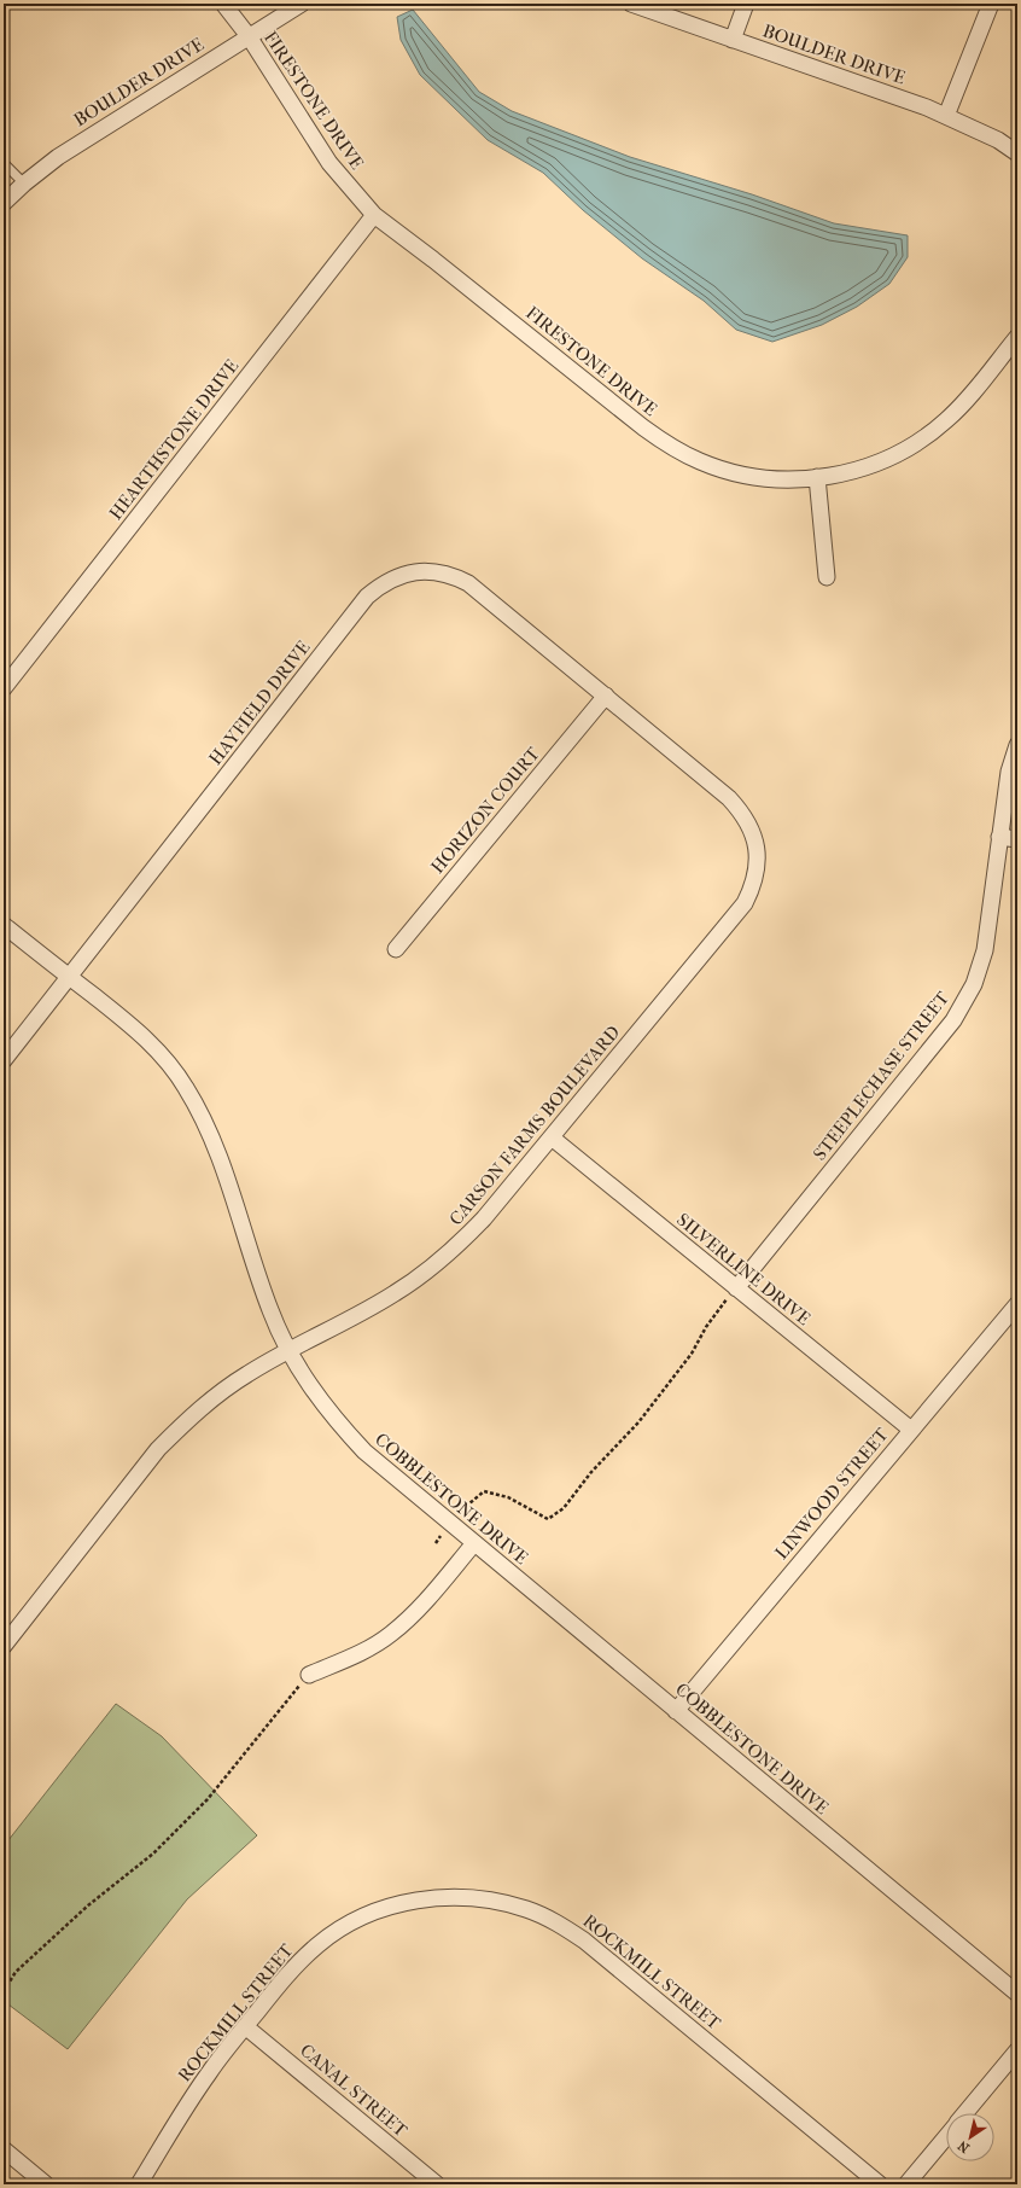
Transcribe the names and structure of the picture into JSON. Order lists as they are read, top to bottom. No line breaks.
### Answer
{"streets":{"street":["BOULDER DRIVE","FIRESTONE DRIVE","HEARTHSTONE DRIVE","HAYFIELD DRIVE","HORIZON COURT","STEEPLECHASE STREET","CARSON FARMS BOULEVARD","SILVERLINE DRIVE","LINWOOD STREET","COBBLESTONE DRIVE","ROCKMILL STREET","CANAL STREET"]},"crossings":[["BOULDER DRIVE","FIRESTONE DRIVE"],["FIRESTONE DRIVE","HEARTHSTONE DRIVE"],["HAYFIELD DRIVE","HORIZON COURT"],["HAYFIELD DRIVE","CARSON FARMS BOULEVARD"],["HAYFIELD DRIVE","COBBLESTONE DRIVE"],["HORIZON COURT","CARSON FARMS BOULEVARD"],["STEEPLECHASE STREET","SILVERLINE DRIVE"],["CARSON FARMS BOULEVARD","SILVERLINE DRIVE"],["CARSON FARMS BOULEVARD","COBBLESTONE DRIVE"],["SILVERLINE DRIVE","LINWOOD STREET"],["LINWOOD STREET","COBBLESTONE DRIVE"],["ROCKMILL STREET","CANAL STREET"]],"north":"bottom left"}
